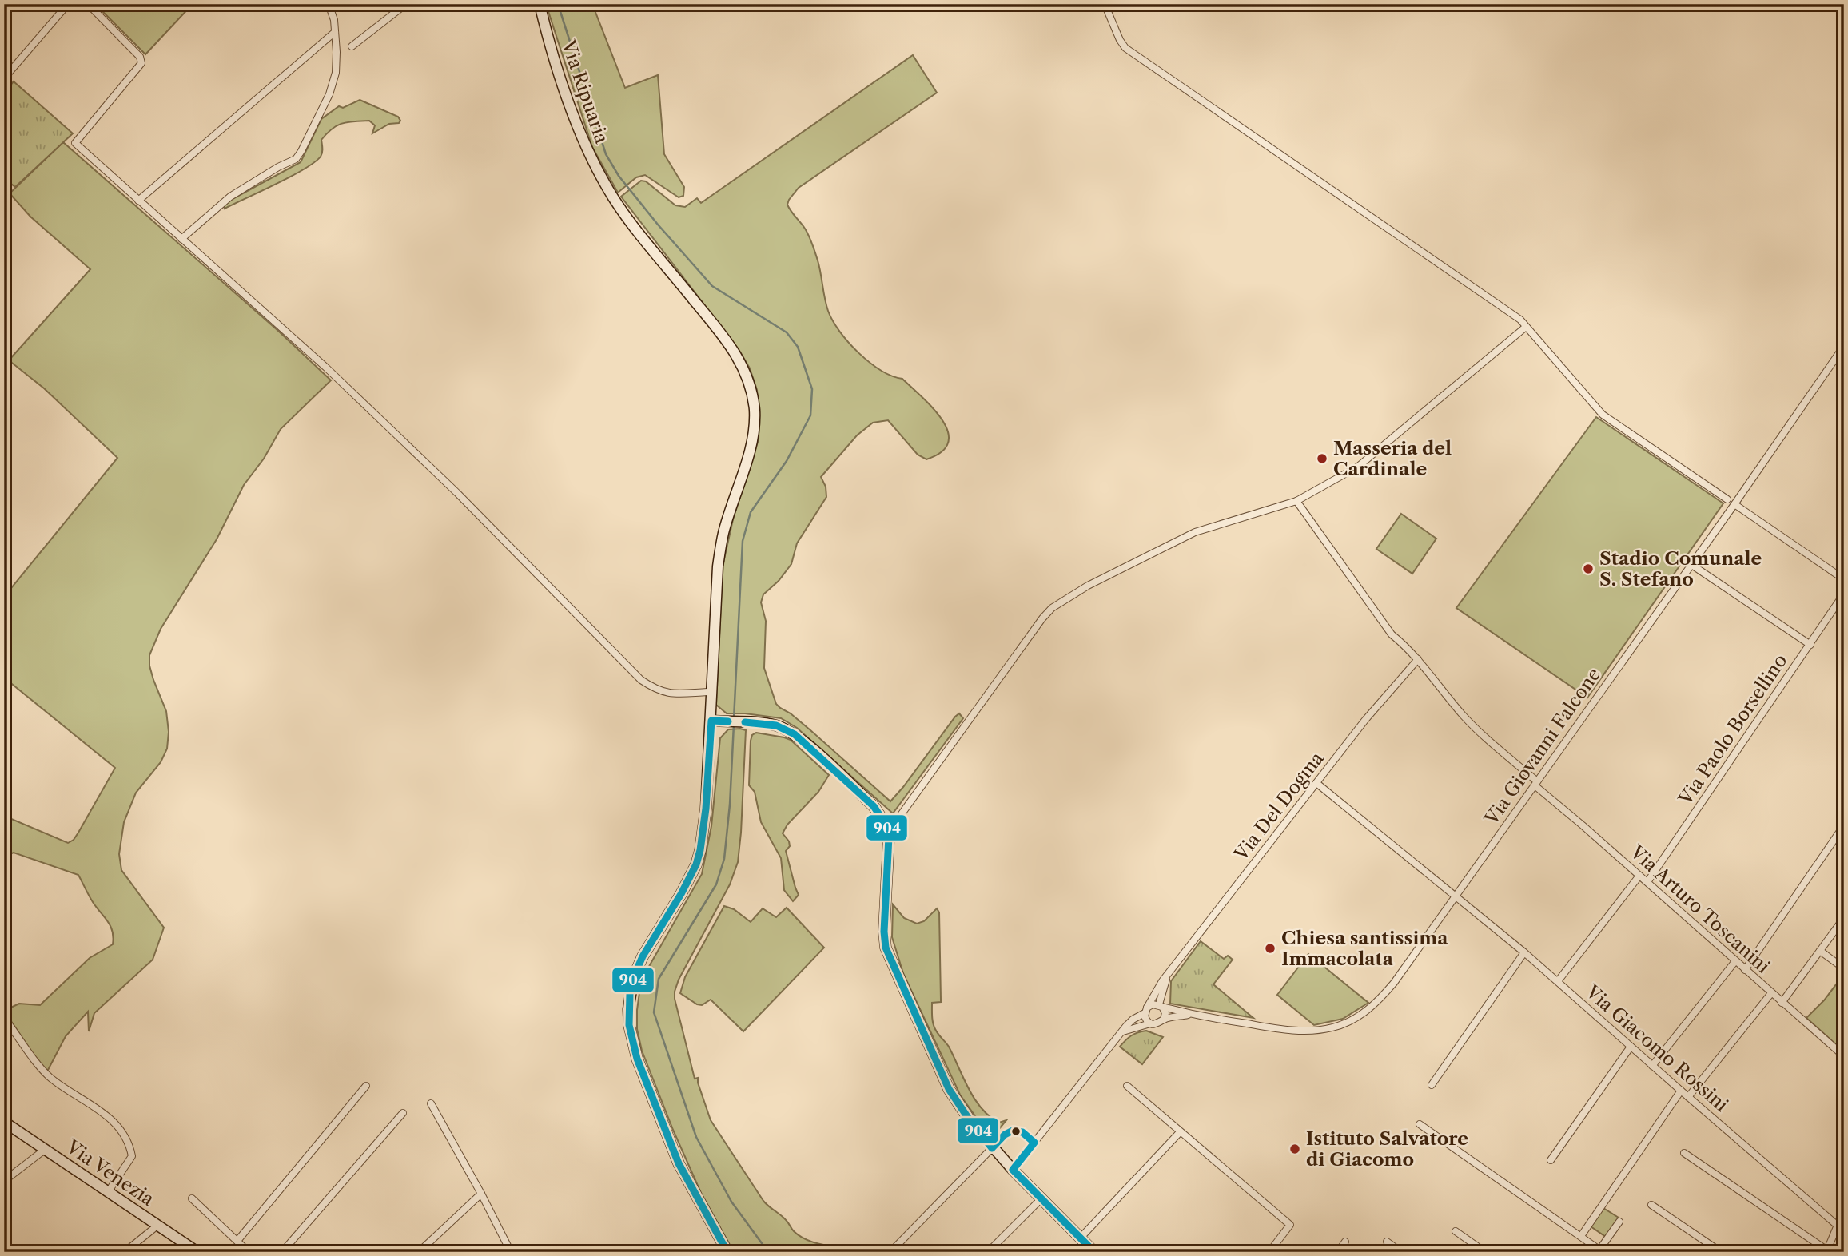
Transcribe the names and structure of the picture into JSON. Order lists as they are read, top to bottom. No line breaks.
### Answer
{"streets":{"street":["Via Ripuaria","Via Paolo Borsellino","Via Giovanni Falcone","Via Del Dogma","Via Arturo Toscanini","Via Giacomo Rossini","Via Venezia"]},"crossings":[["Via Paolo Borsellino","Via Arturo Toscanini"],["Via Giovanni Falcone","Via Del Dogma"],["Via Giovanni Falcone","Via Arturo Toscanini"],["Via Giovanni Falcone","Via Giacomo Rossini"],["Via Del Dogma","Via Arturo Toscanini"],["Via Del Dogma","Via Giacomo Rossini"]],"places":["Masseria del Cardinale","Stadio Comunale S. Stefano","Chiesa santissima Immacolata","Istituto Salvatore di Giacomo"],"lines":["transit line 904"]}
